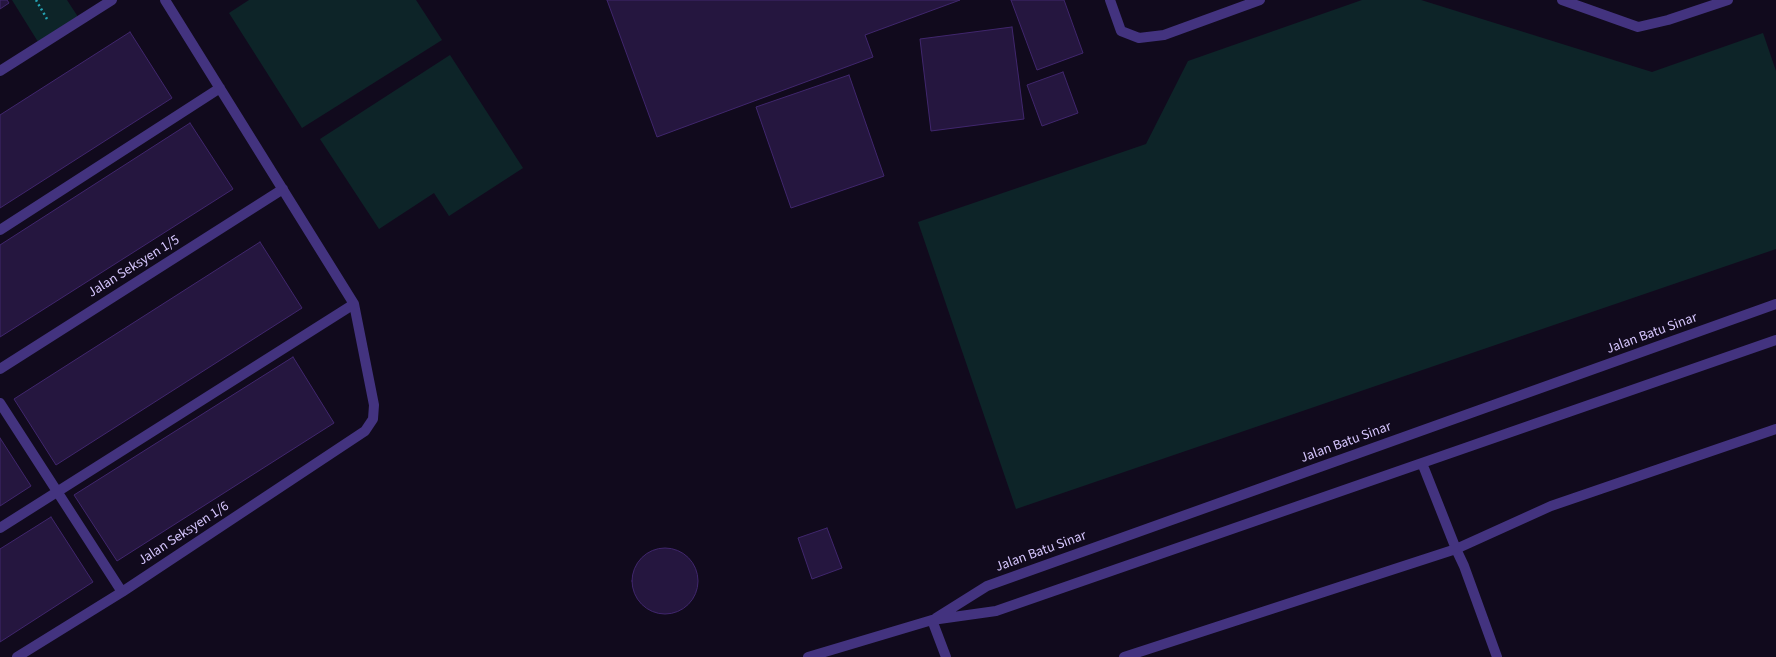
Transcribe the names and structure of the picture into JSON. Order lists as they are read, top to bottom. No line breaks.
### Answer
{"streets":{"street":["Jalan Seksyen 1/5","Jalan Batu Sinar","Jalan Seksyen 1/6"]}}
